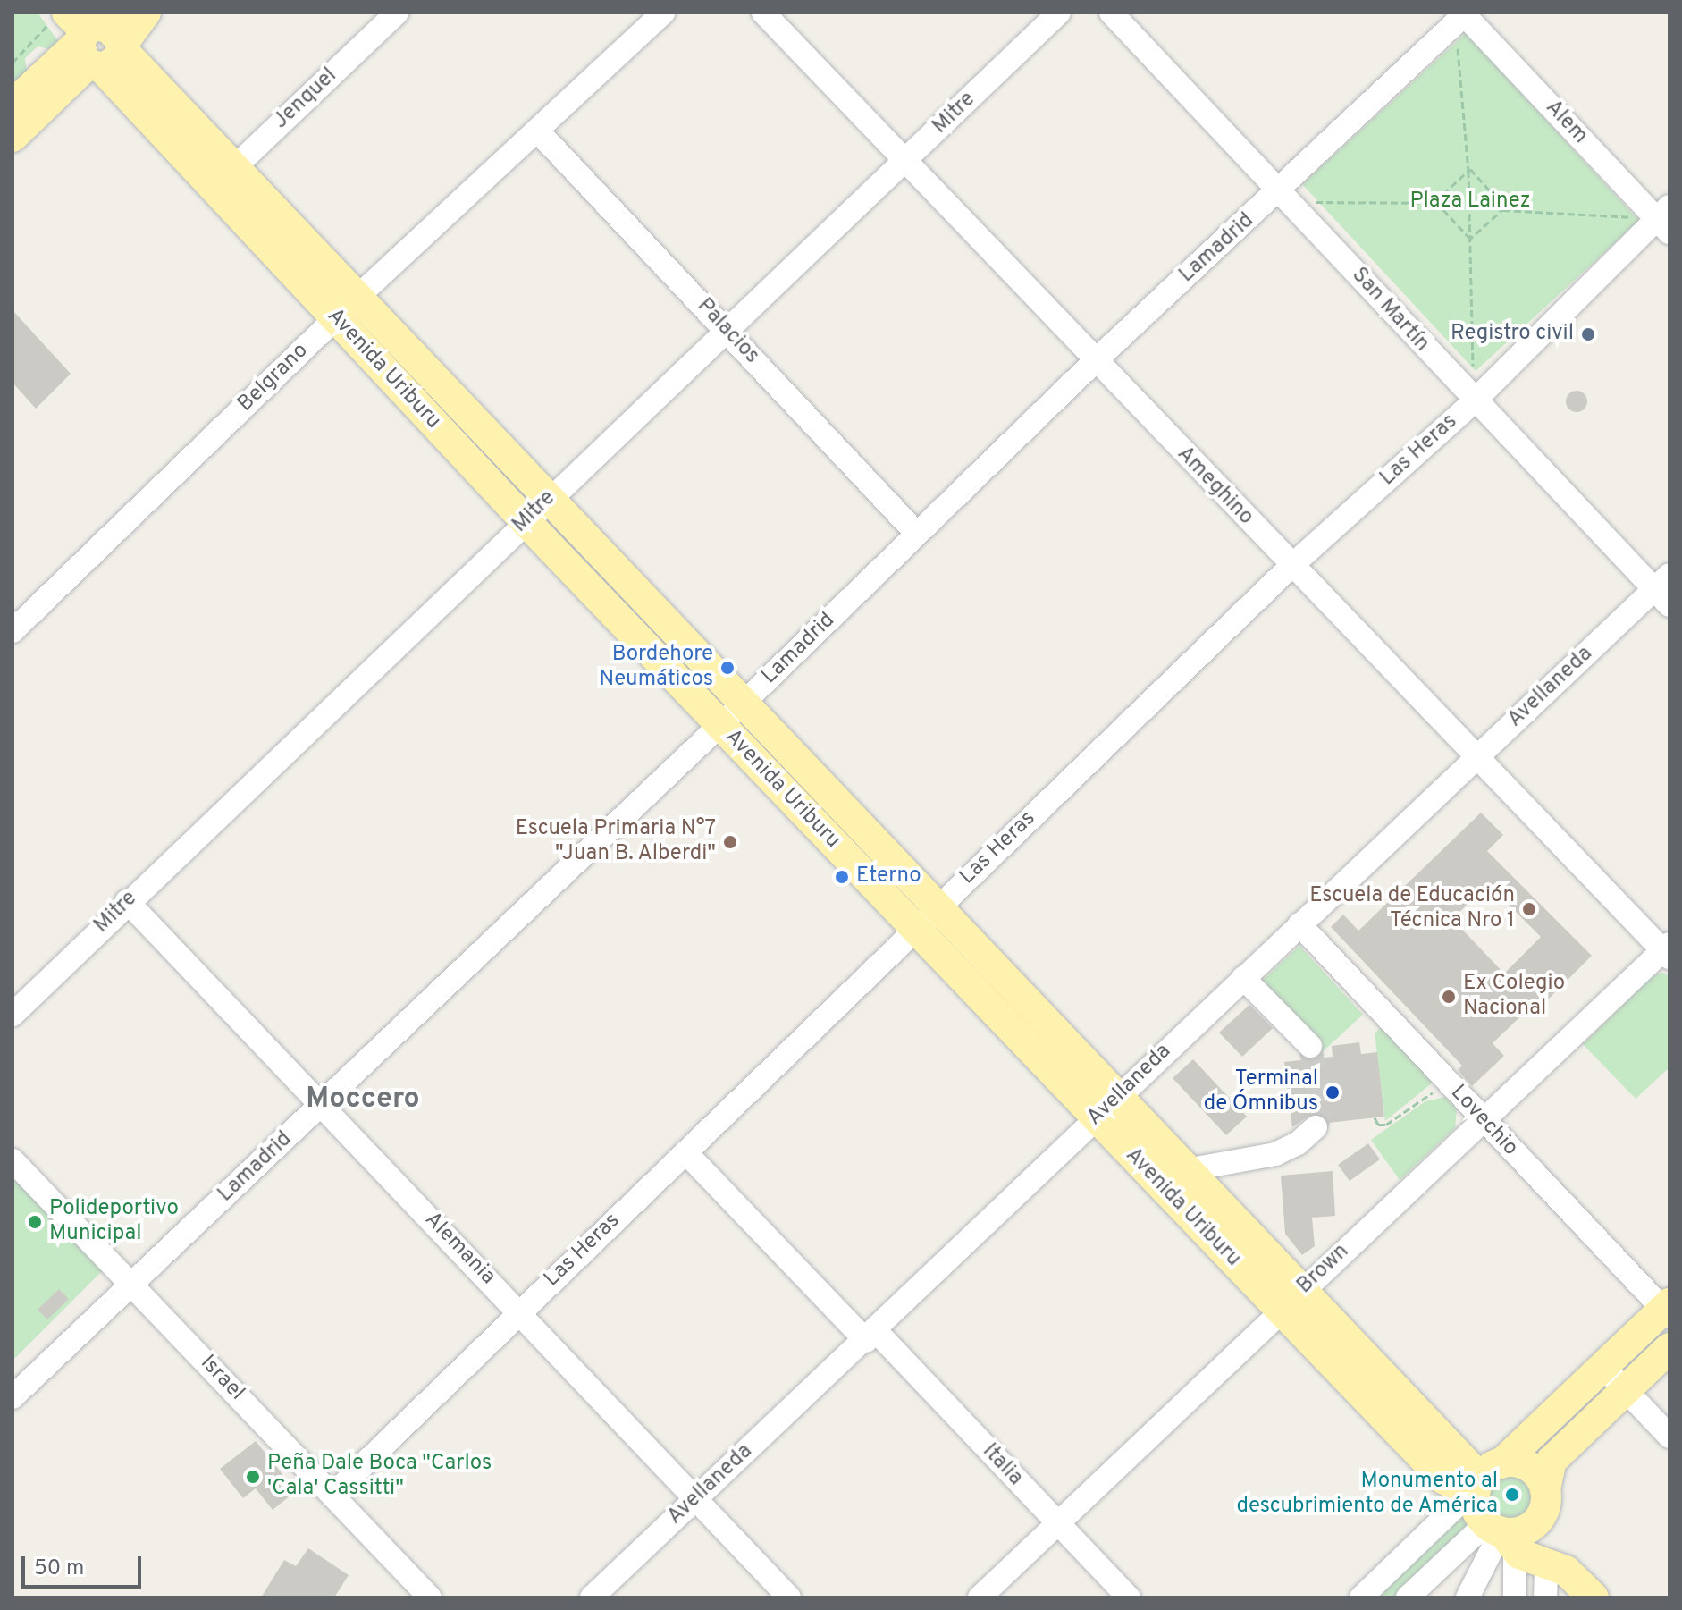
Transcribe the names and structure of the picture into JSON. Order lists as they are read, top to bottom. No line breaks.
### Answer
{"streets":{"main road":["Avenida Uriburu"],"street":["Jenquel","Mitre","Alem","Lamadrid","San Martín","Palacios","Belgrano","Las Heras","Ameghino","Avellaneda","Lovechio","Alemania","Brown","Israel","Italia"]},"crossings":[["Jenquel","Avenida Uriburu"],["Mitre","Palacios"],["Mitre","Avenida Uriburu"],["Mitre","Ameghino"],["Mitre","Alemania"],["Alem","Lamadrid"],["Alem","Las Heras"],["Lamadrid","San Martín"],["Lamadrid","Palacios"],["Lamadrid","Avenida Uriburu"],["Lamadrid","Ameghino"],["Lamadrid","Alemania"],["Lamadrid","Israel"],["San Martín","Las Heras"],["San Martín","Avellaneda"],["Palacios","Belgrano"],["Avenida Uriburu","Belgrano"],["Avenida Uriburu","Las Heras"],["Avenida Uriburu","Avellaneda"],["Avenida Uriburu","Brown"],["Las Heras","Ameghino"],["Las Heras","Alemania"],["Las Heras","Israel"],["Las Heras","Italia"],["Ameghino","Avellaneda"],["Ameghino","Brown"],["Avellaneda","Lovechio"],["Avellaneda","Alemania"],["Avellaneda","Italia"],["Lovechio","Brown"],["Brown","Italia"]],"districts":["Moccero"],"parks":["Plaza Lainez"],"places":["Registro civil","Bordehore Neumáticos","Escuela Primaria N°7 \"Juan B. Alberdi\"","Eterno","Escuela de Educación Técnica Nro 1","Ex Colegio Nacional","Terminal de Ómnibus","Polideportivo Municipal","Peña Dale Boca \"Carlos 'Cala' Cassitti\"","Monumento al descubrimiento de América"],"scale_bar":"50 m"}
